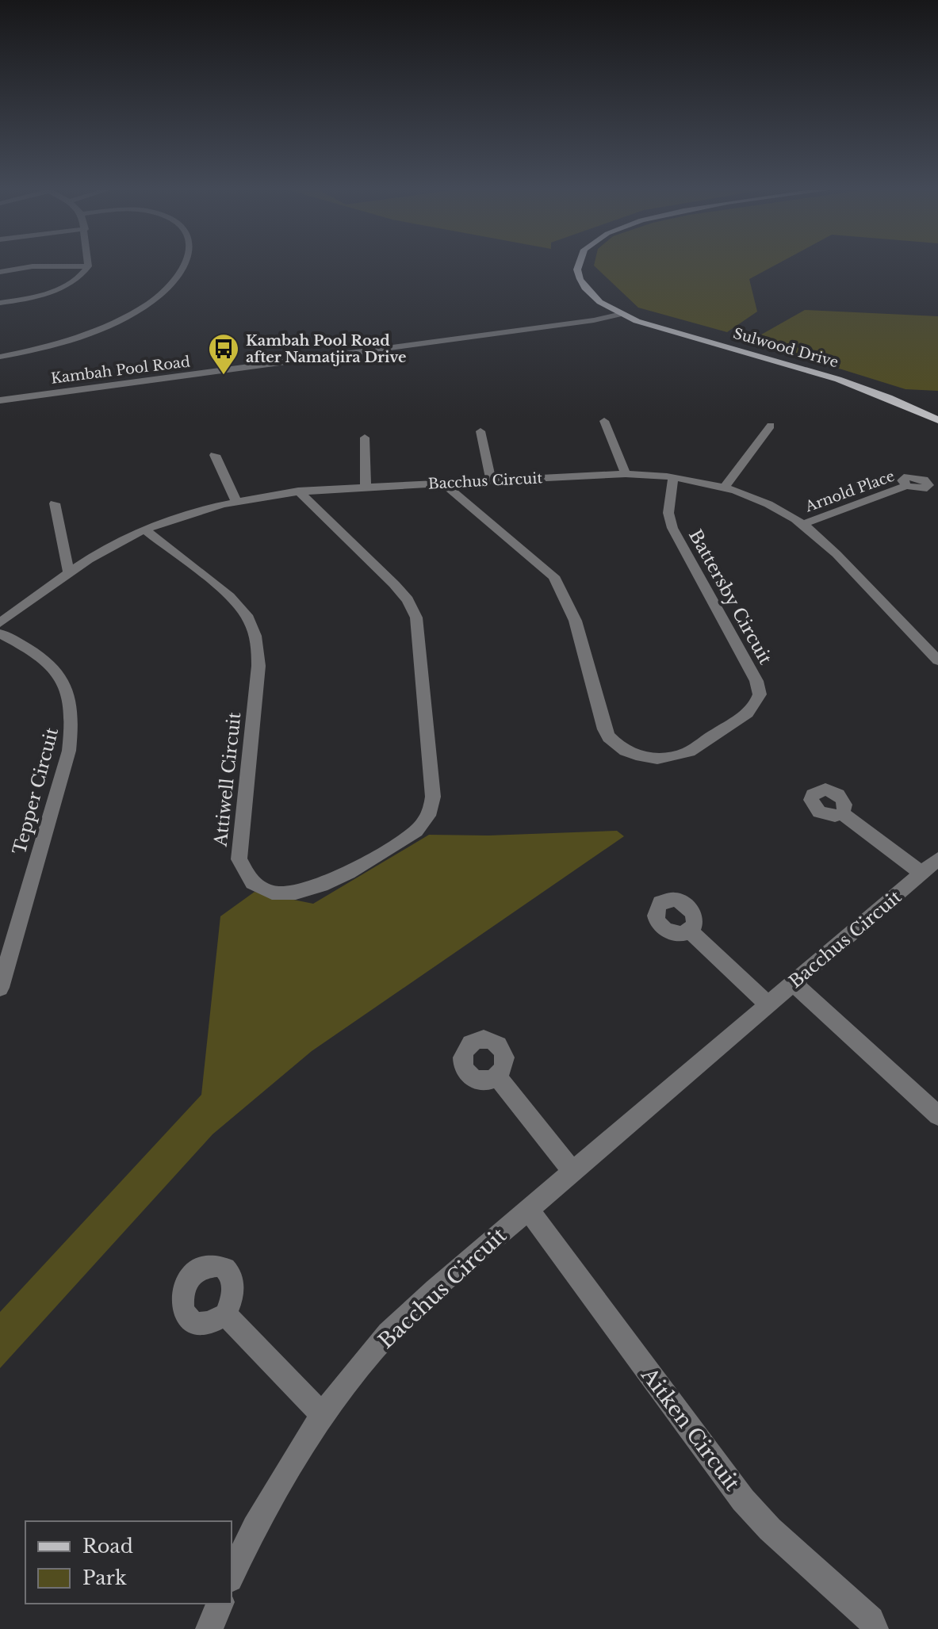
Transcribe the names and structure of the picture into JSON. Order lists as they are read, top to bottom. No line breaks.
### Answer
{"streets":{"main road":["Sulwood Drive"],"street":["Kambah Pool Road","Bacchus Circuit","Arnold Place","Battersby Circuit","Attiwell Circuit","Tepper Circuit","Aitken Circuit"]},"crossings":[["Sulwood Drive","Kambah Pool Road"],["Bacchus Circuit","Arnold Place"],["Bacchus Circuit","Battersby Circuit"],["Bacchus Circuit","Attiwell Circuit"],["Bacchus Circuit","Aitken Circuit"]],"places":{"bus stop":["Kambah Pool Road after Namatjira Drive"]},"legend":["Road","Park"]}
